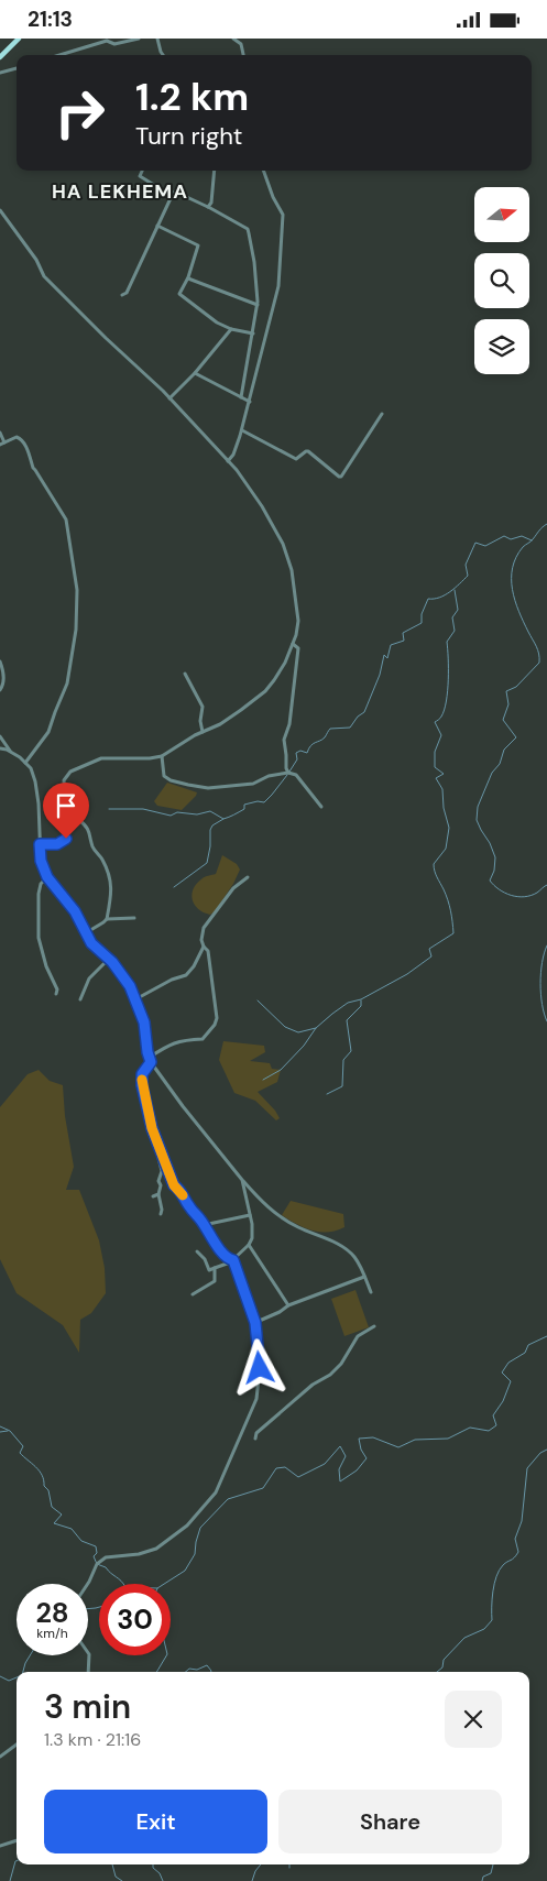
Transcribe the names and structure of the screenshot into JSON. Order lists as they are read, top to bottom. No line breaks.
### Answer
{"districts":["HA LEKHEMA"],"north":"right","page":{"status":"21:13","turn":["1.2 km","Turn right"],"speed":"28 km/h","limit":"30","heading":["3 min","1.3 km · 21:16"],"buttons":["Exit","Share"]}}
